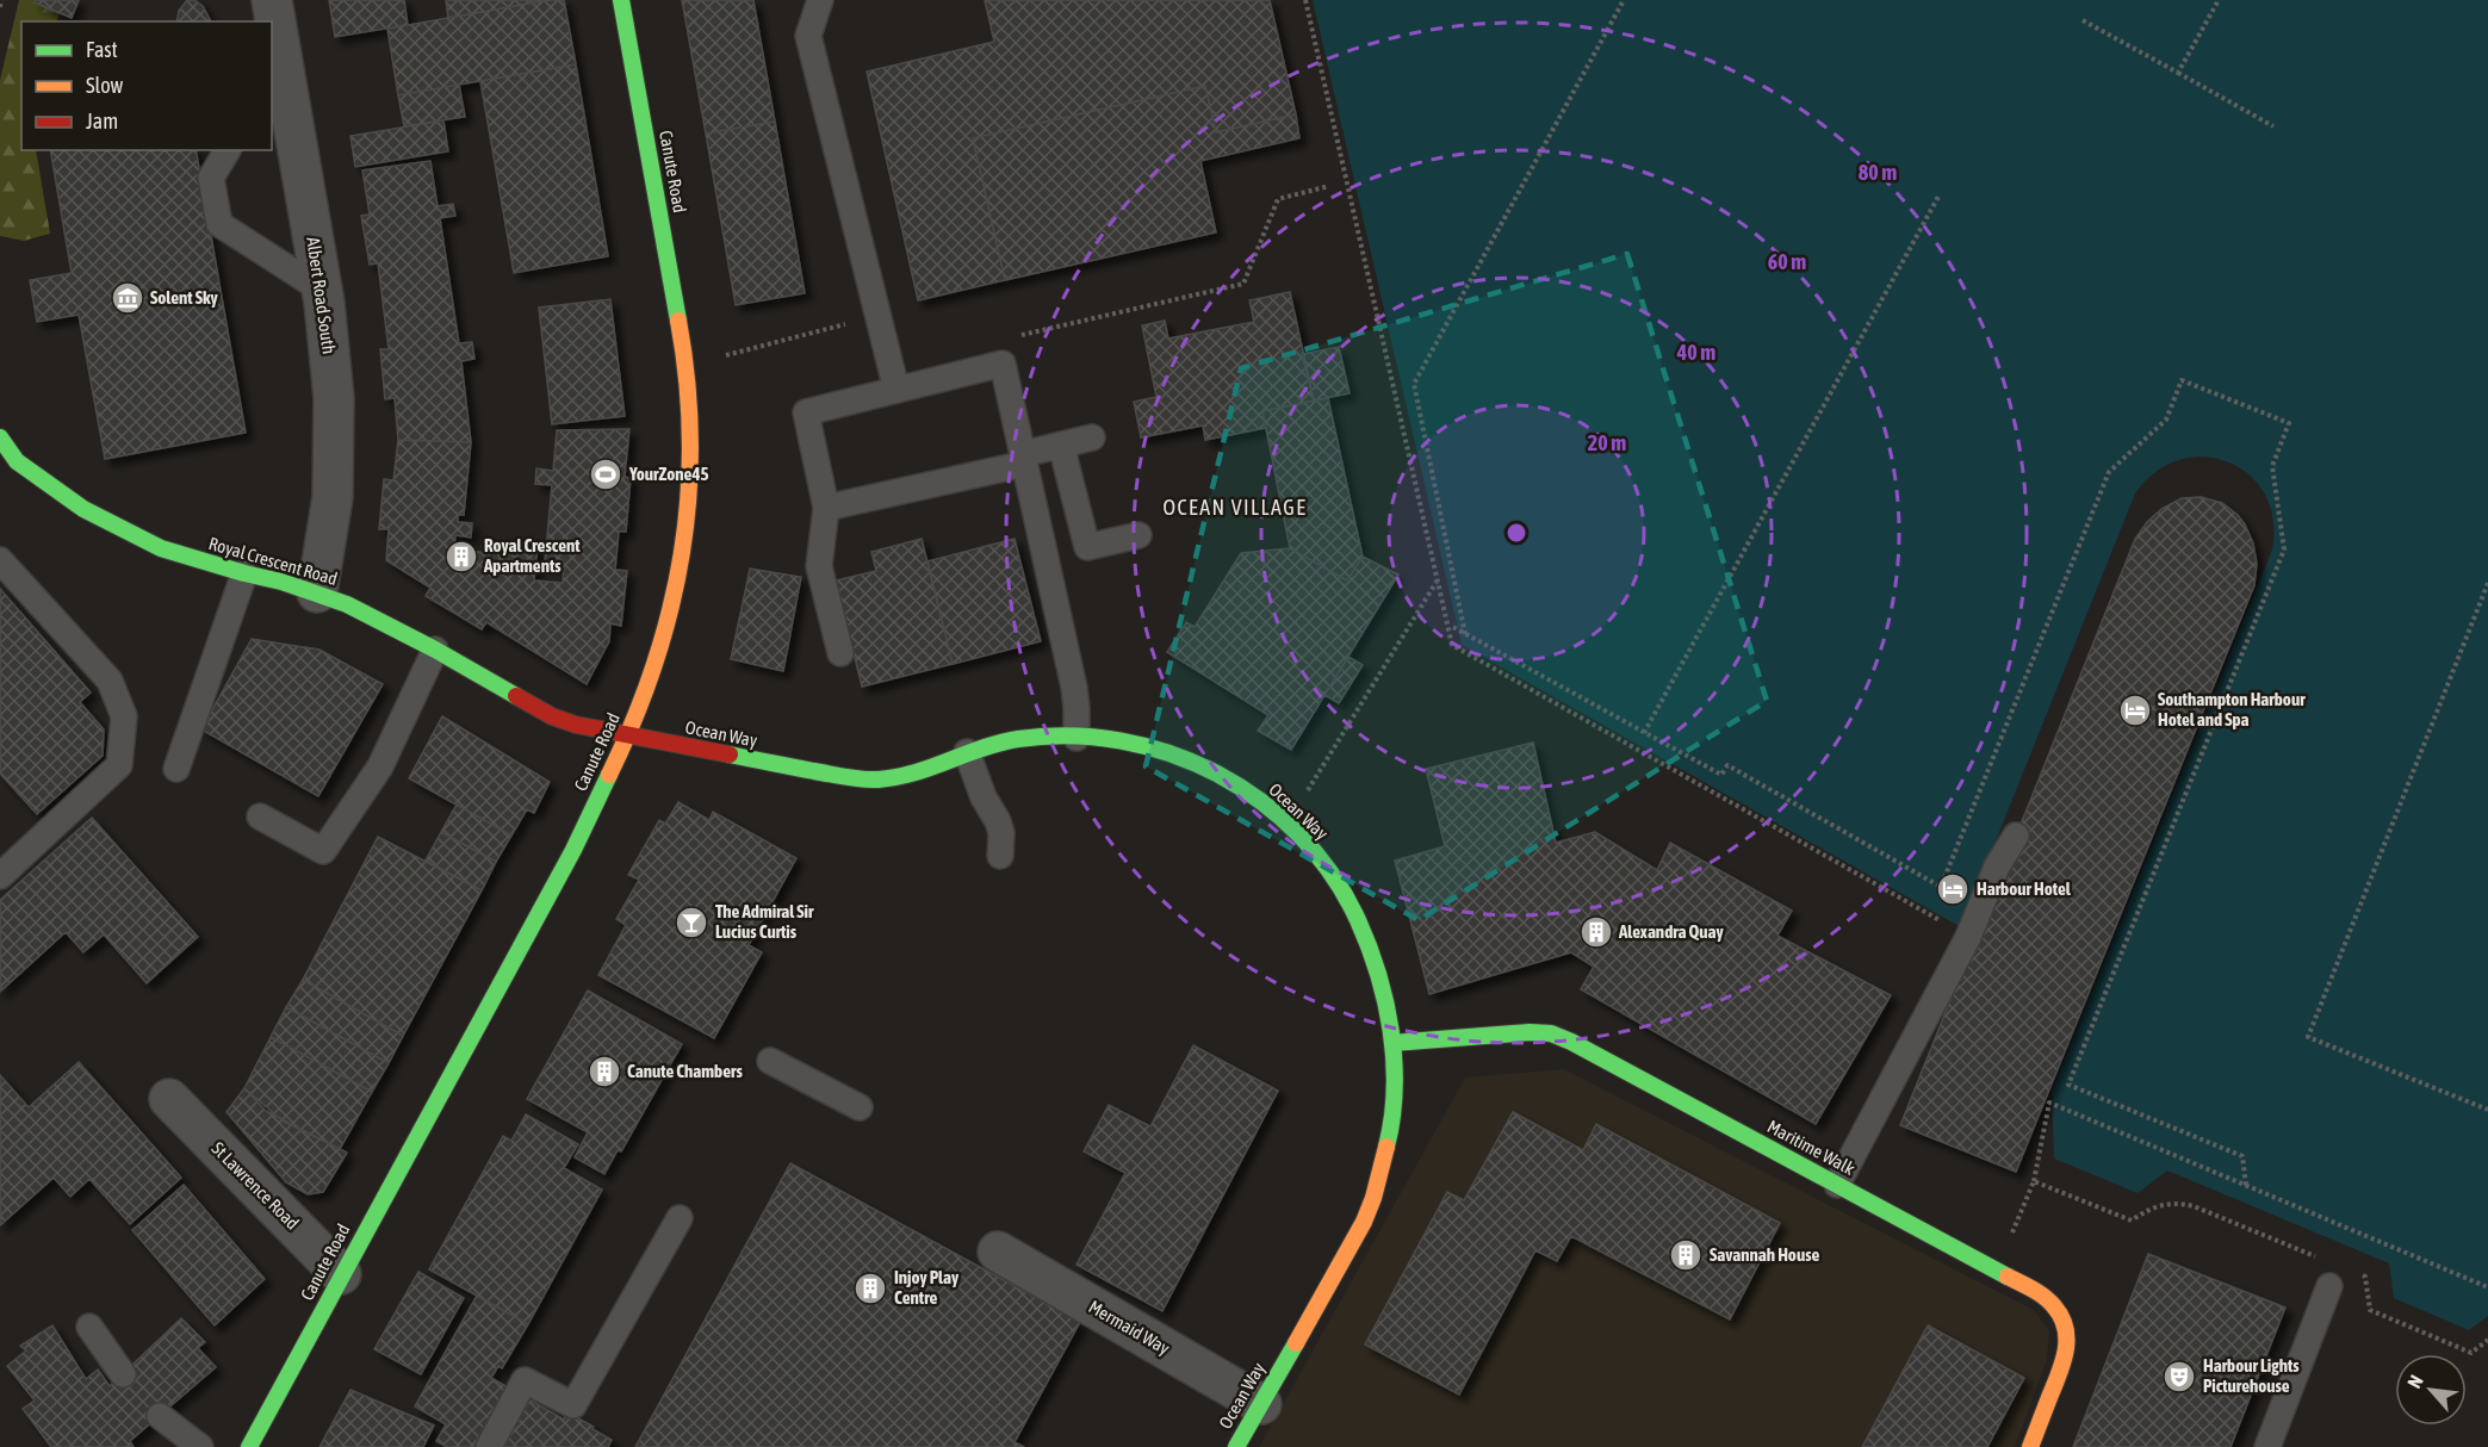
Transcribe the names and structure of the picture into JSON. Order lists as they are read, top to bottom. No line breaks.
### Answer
{"streets":{"street":["Canute Road","Albert Road South","Royal Crescent Road","Ocean Way","Maritime Walk","St Lawrence Road","Mermaid Way"]},"crossings":[["Canute Road","Royal Crescent Road"],["Canute Road","Ocean Way"],["Canute Road","St Lawrence Road"],["Albert Road South","Royal Crescent Road"],["Royal Crescent Road","Ocean Way"],["Ocean Way","Maritime Walk"],["Ocean Way","Mermaid Way"]],"districts":["OCEAN VILLAGE"],"places":{"museum":["Solent Sky"],"sports":["YourZone45"],"building":["Royal Crescent Apartments","Alexandra Quay","Canute Chambers","Savannah House","Injoy Play Centre"],"hotel":["Southampton Harbour Hotel and Spa","Harbour Hotel"],"bar":["The Admiral Sir Lucius Curtis"],"theatre":["Harbour Lights Picturehouse"]},"legend":["Fast","Slow","Jam"],"north":"top left","rings":["80 m","60 m","40 m","20 m"]}
